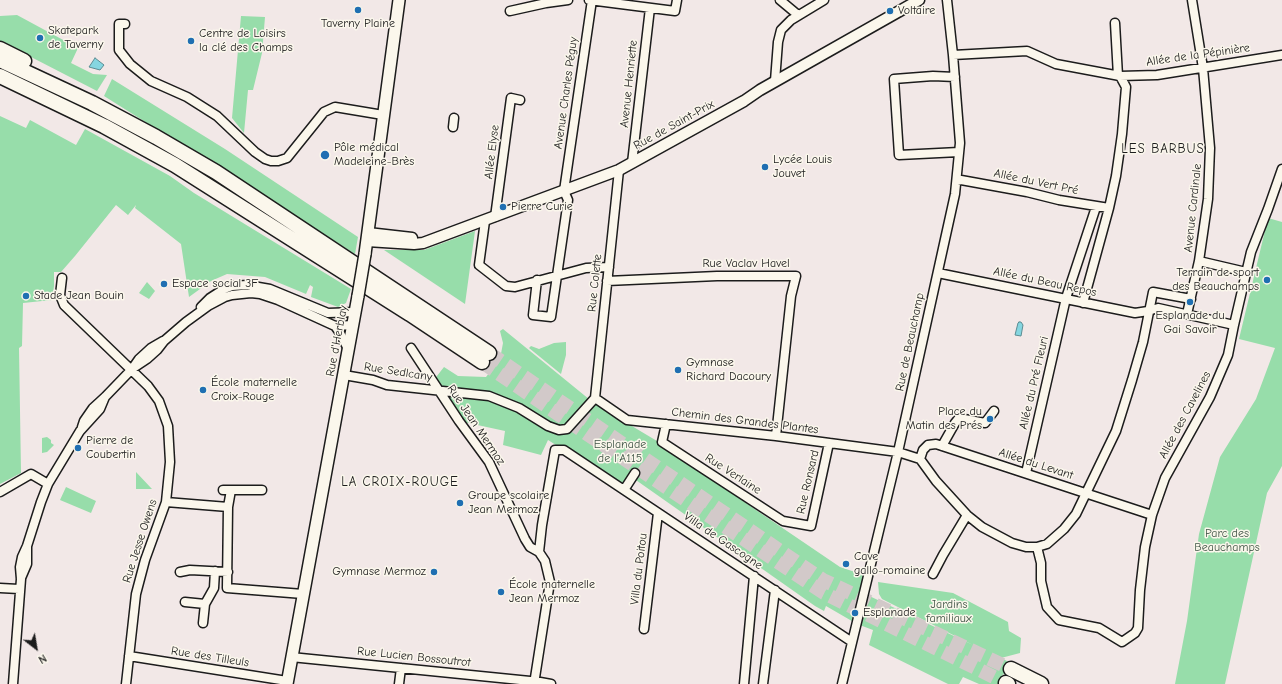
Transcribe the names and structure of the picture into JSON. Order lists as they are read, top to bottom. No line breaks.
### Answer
{"streets":{"main road":["Rue d'Herblay"],"street":["Allée de la Pépinière","Avenue Henriette","Avenue Charles Péguy","Rue de Saint-Prix","Allée Elyse","Allée du Vert Pré","Avenue Cardinale","Rue Vaclav Havel","Allée du Beau Repos","Rue Colette","Rue de Beauchamp","Rue Sedlcany","Allée du Pré Fleuri","Allée des Cavelines","Chemin des Grandes Plantes","Rue Jean Mermoz","Allée du Levant","Rue Verlaine","Rue Ronsard","Rue Jesse Owens","Villa de Gascogne","Villa du Poitou","Rue des Tilleuls","Rue Lucien Bossoutrot"]},"crossings":[["Allée de la Pépinière","Avenue Cardinale"],["Allée de la Pépinière","Rue de Beauchamp"],["Avenue Henriette","Rue de Saint-Prix"],["Avenue Charles Péguy","Rue de Saint-Prix"],["Rue de Saint-Prix","Allée Elyse"],["Rue de Saint-Prix","Rue Colette"],["Rue de Saint-Prix","Rue d'Herblay"],["Allée du Vert Pré","Rue de Beauchamp"],["Allée du Vert Pré","Allée du Pré Fleuri"],["Avenue Cardinale","Allée du Beau Repos"],["Rue Vaclav Havel","Rue Colette"],["Rue Vaclav Havel","Chemin des Grandes Plantes"],["Allée du Beau Repos","Rue de Beauchamp"],["Allée du Beau Repos","Allée du Pré Fleuri"],["Rue Colette","Rue Sedlcany"],["Rue Colette","Chemin des Grandes Plantes"],["Rue d'Herblay","Rue Sedlcany"],["Rue d'Herblay","Rue des Tilleuls"],["Rue d'Herblay","Rue Lucien Bossoutrot"],["Rue de Beauchamp","Chemin des Grandes Plantes"],["Rue de Beauchamp","Villa de Gascogne"],["Rue Sedlcany","Chemin des Grandes Plantes"],["Rue Sedlcany","Rue Jean Mermoz"],["Allée du Pré Fleuri","Allée du Levant"],["Allée des Cavelines","Allée du Levant"],["Chemin des Grandes Plantes","Allée du Levant"],["Chemin des Grandes Plantes","Rue Verlaine"],["Chemin des Grandes Plantes","Rue Ronsard"],["Rue Jean Mermoz","Villa de Gascogne"],["Rue Jean Mermoz","Rue Lucien Bossoutrot"],["Rue Verlaine","Rue Ronsard"],["Rue Jesse Owens","Rue des Tilleuls"],["Villa de Gascogne","Villa du Poitou"]],"districts":["LES BARBUS","LA CROIX-ROUGE"],"parks":["Esplanade de l'A115","Parc des Beauchamps","Jardins familiaux"],"places":["Taverny Plaine","Voltaire","Skatepark de Taverny","Centre de Loisirs la clé des Champs","Pôle médical Madeleine-Brès","Lycée Louis Jouvet","Pierre Curie","Terrain de sport des Beauchamps","Espace social 3F","Stade Jean Bouin","Esplanade du Gai Savoir","Gymnase Richard Dacoury","École maternelle Croix-Rouge","Place du Matin des Prés","Pierre de Coubertin","Groupe scolaire Jean Mermoz","Cave gallo-romaine","Gymnase Mermoz","École maternelle Jean Mermoz","Esplanade"],"north":"bottom right"}
